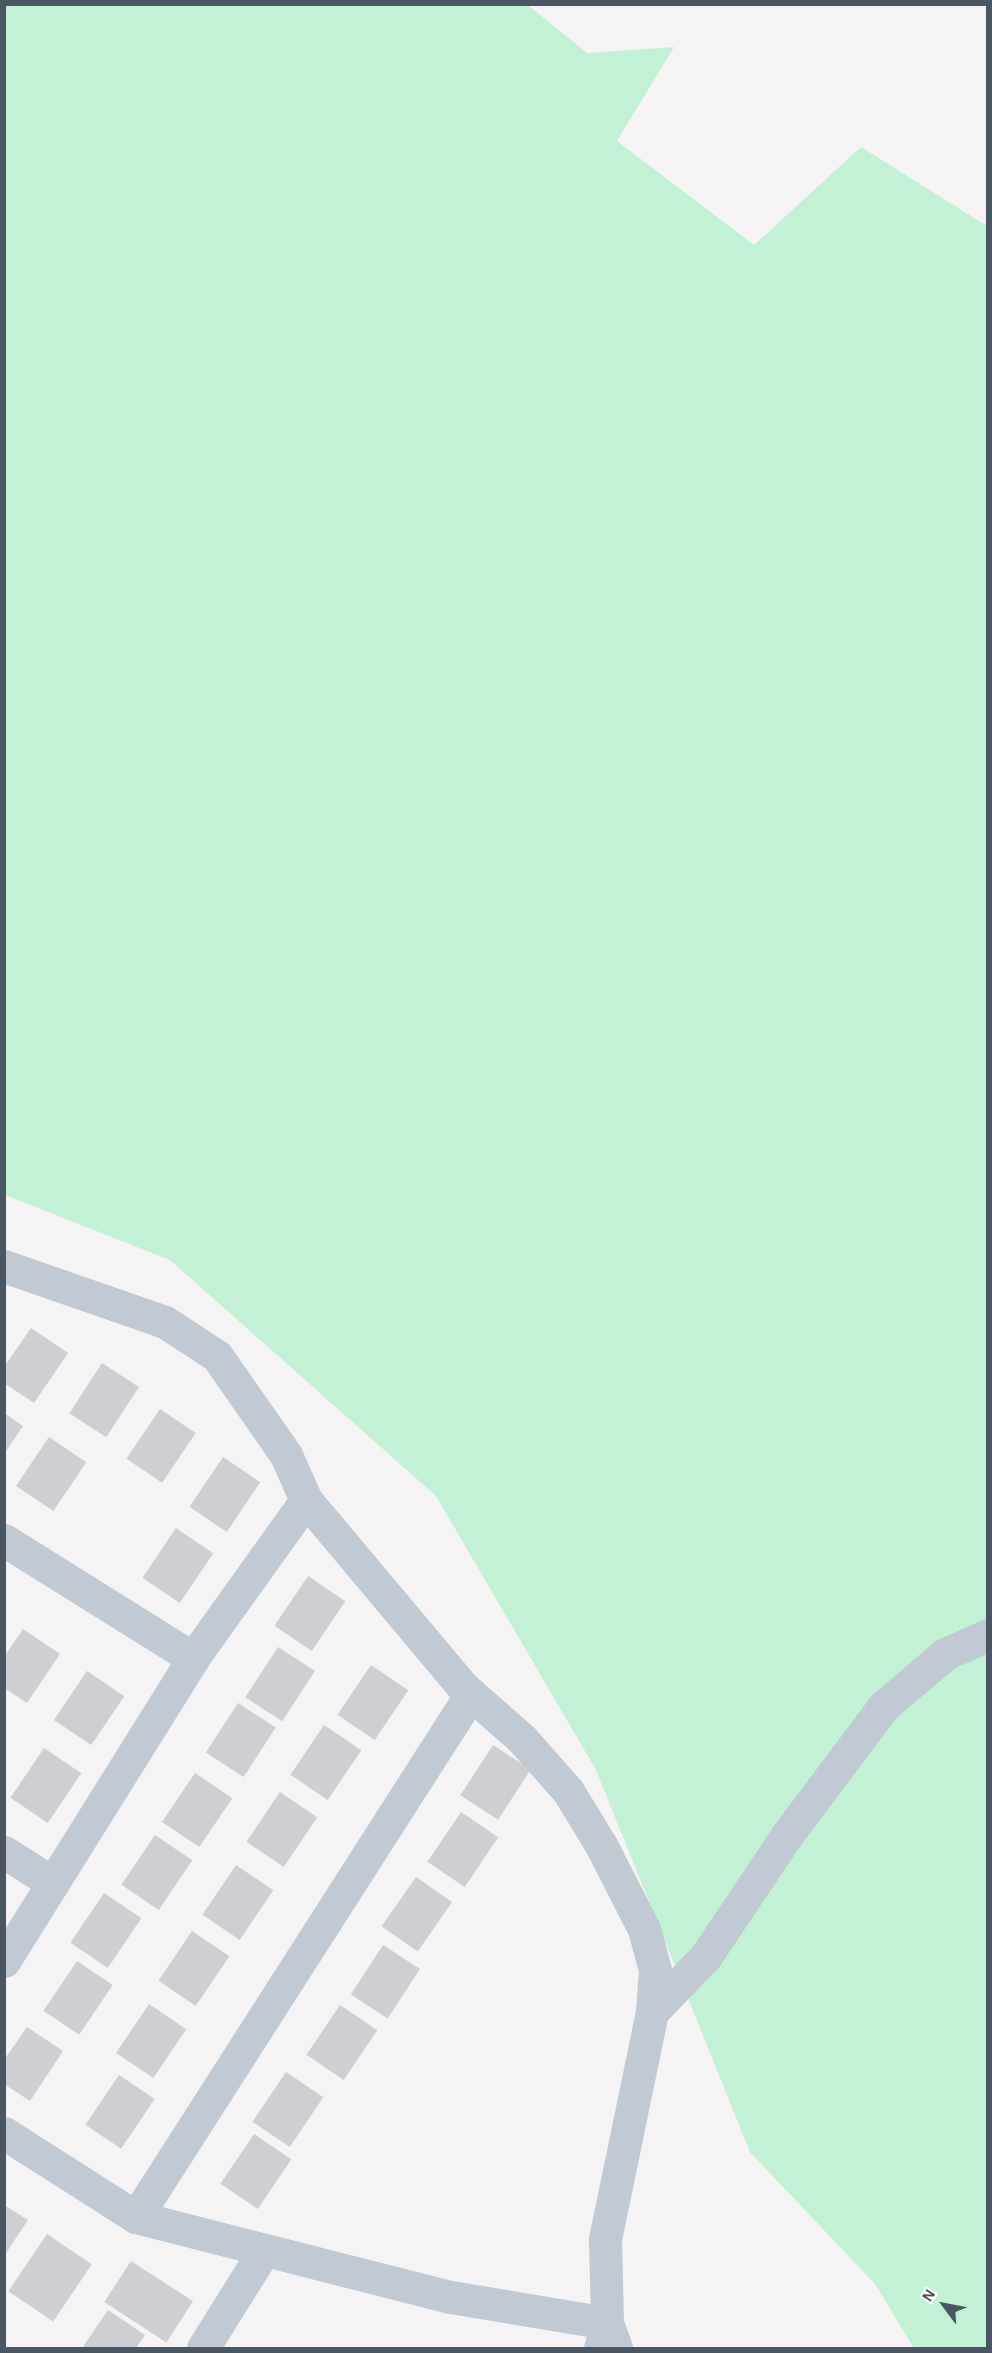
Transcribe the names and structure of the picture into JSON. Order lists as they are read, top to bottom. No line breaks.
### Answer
{"north":"top left"}
